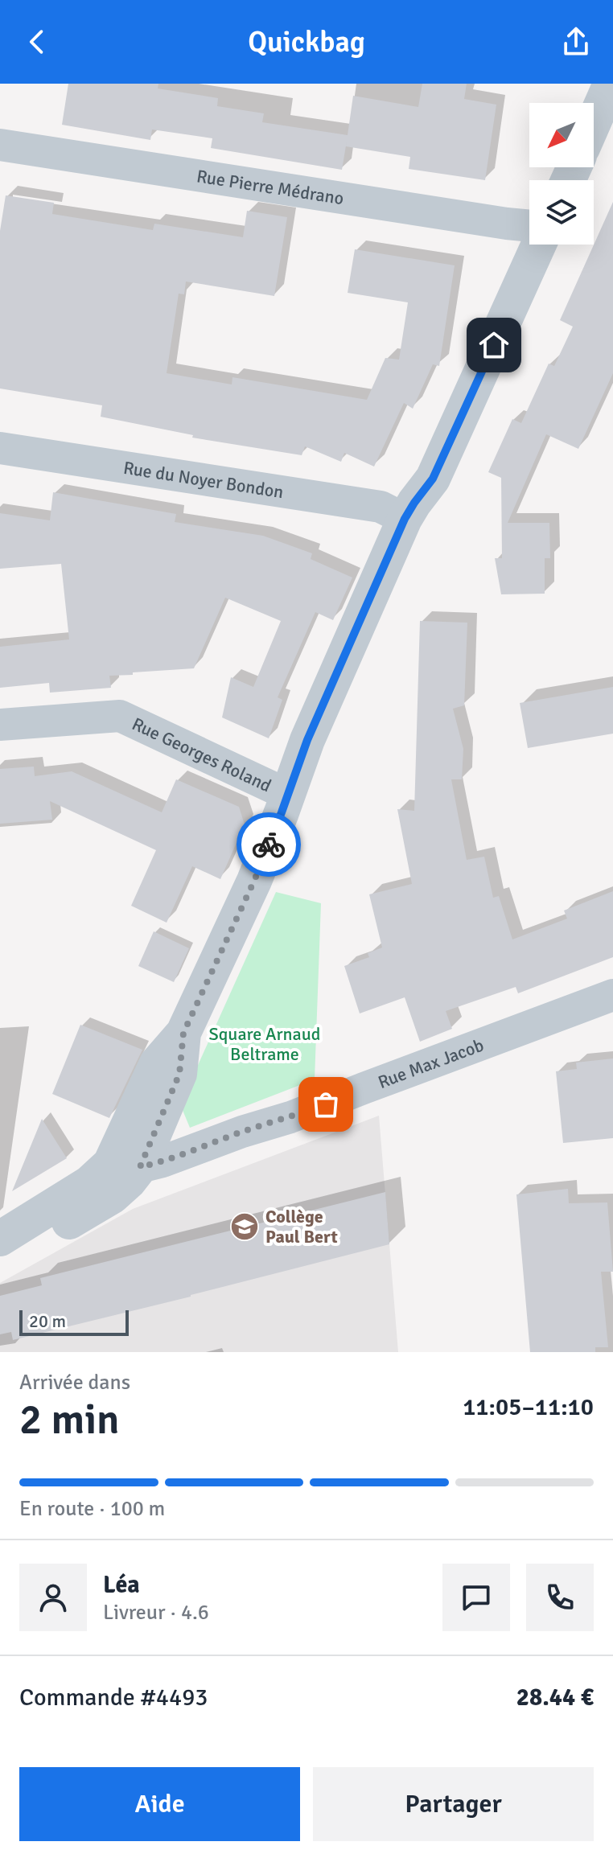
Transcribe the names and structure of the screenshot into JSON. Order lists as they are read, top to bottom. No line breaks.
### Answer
{"streets":{"street":["Rue Pierre Médrano","Rue du Noyer Bondon","Rue Georges Roland","Rue Max Jacob"]},"parks":["Square Arnaud Beltrame"],"places":{"school or university":["Collège Paul Bert"]},"scale_bar":"20 m","north":"bottom left","page":{"header":"Quickbag","scale":"20 m","heading":["2 min","Arrivée dans","11:05–11:10"],"panel":["Léa","Livreur · 4.6","Commande #4493","28.44 €"],"bar":"En route · 100 m","buttons":["Aide","Partager"]}}
